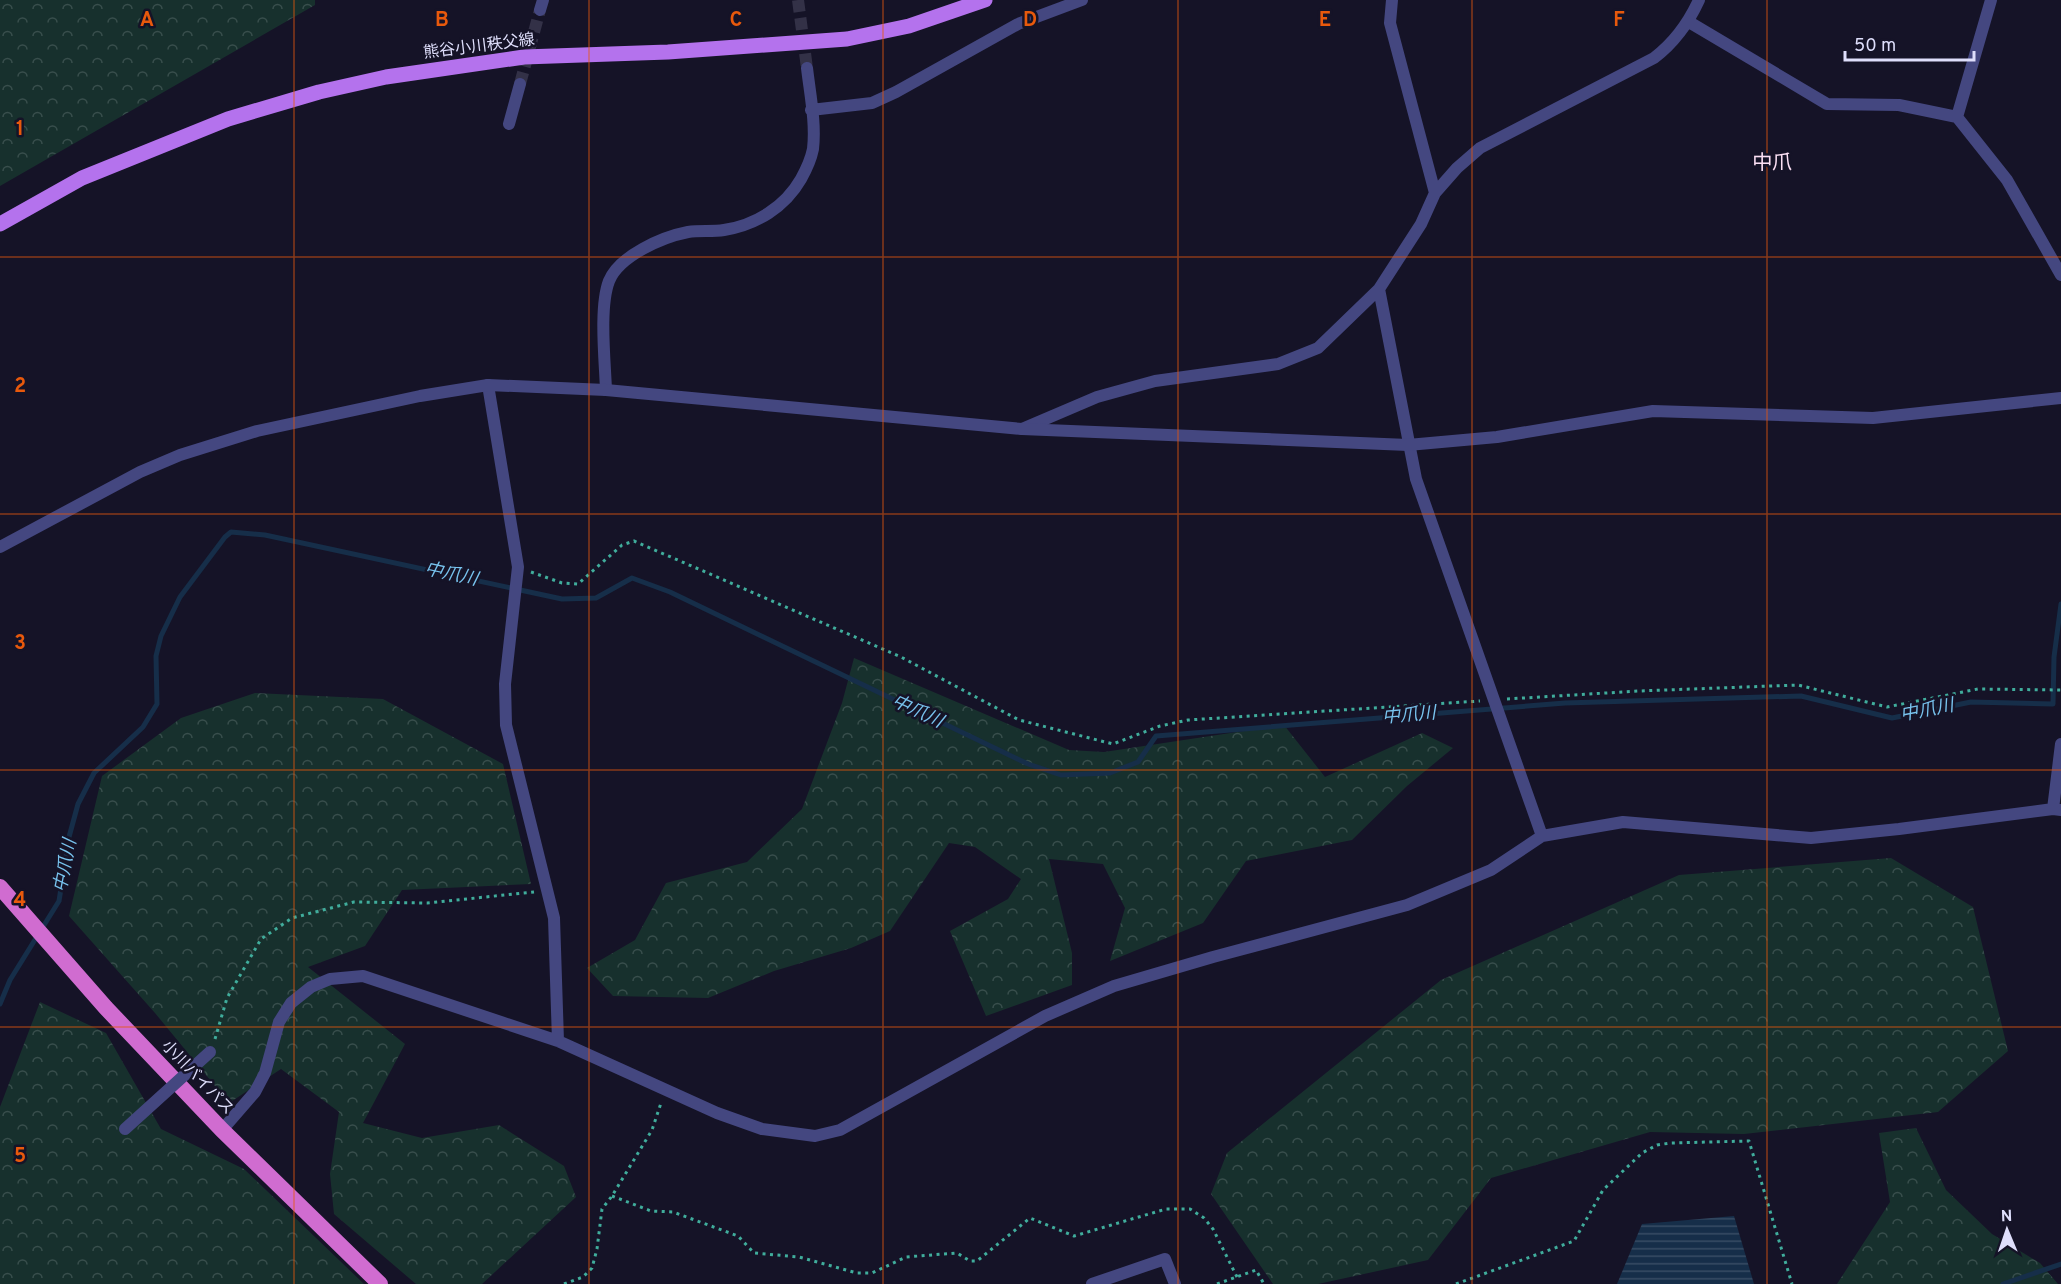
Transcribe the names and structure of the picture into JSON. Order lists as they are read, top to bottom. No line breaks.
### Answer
{"streets":{"highway":["小川バイパス"],"main road":["熊谷小川秩父線"]},"districts":["中爪"],"water":["中爪川"],"scale_bar":"50 m","north":"top","grid":{"columns":["A","B","C","D","E","F"],"rows":["1","2","3","4","5"]}}
